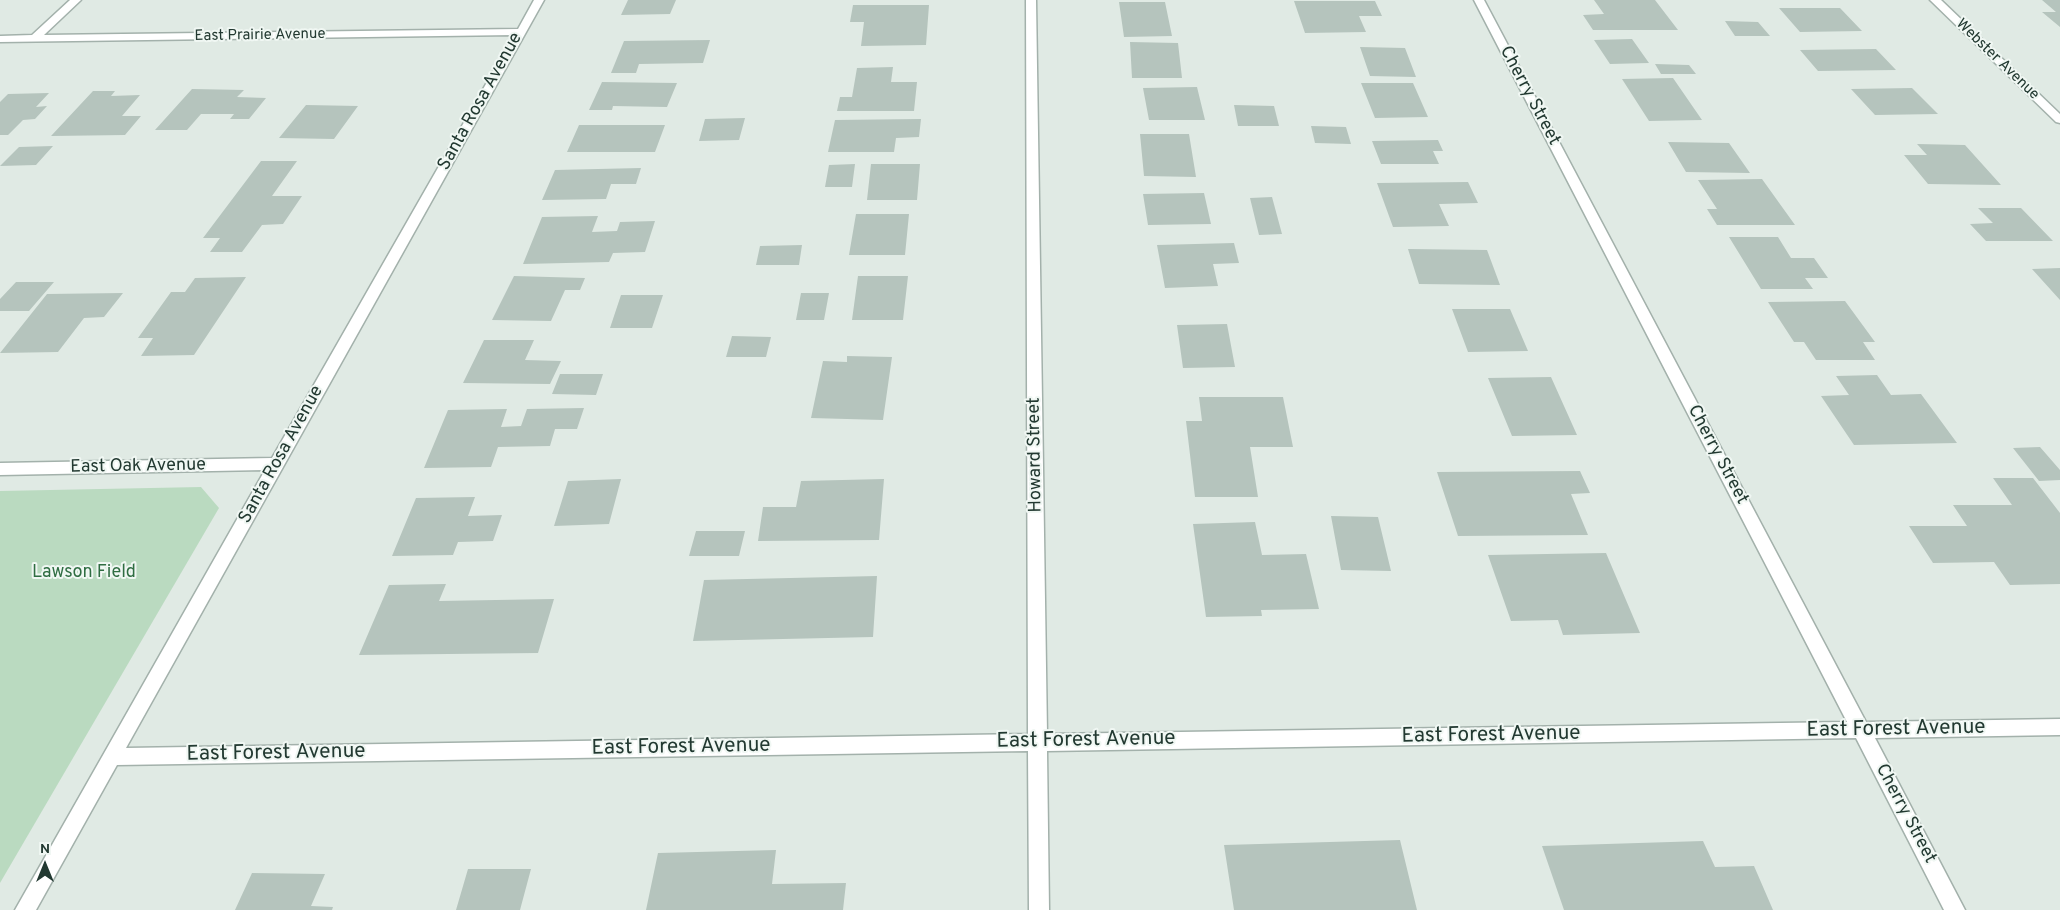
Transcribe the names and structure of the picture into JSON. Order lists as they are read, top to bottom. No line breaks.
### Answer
{"streets":{"street":["East Prairie Avenue","Webster Avenue","Cherry Street","Santa Rosa Avenue","Howard Street","East Oak Avenue","East Forest Avenue"]},"crossings":[["East Prairie Avenue","Santa Rosa Avenue"],["Cherry Street","East Forest Avenue"],["Santa Rosa Avenue","East Oak Avenue"],["Santa Rosa Avenue","East Forest Avenue"],["Howard Street","East Forest Avenue"]],"parks":["Lawson Field"],"north":"top"}
